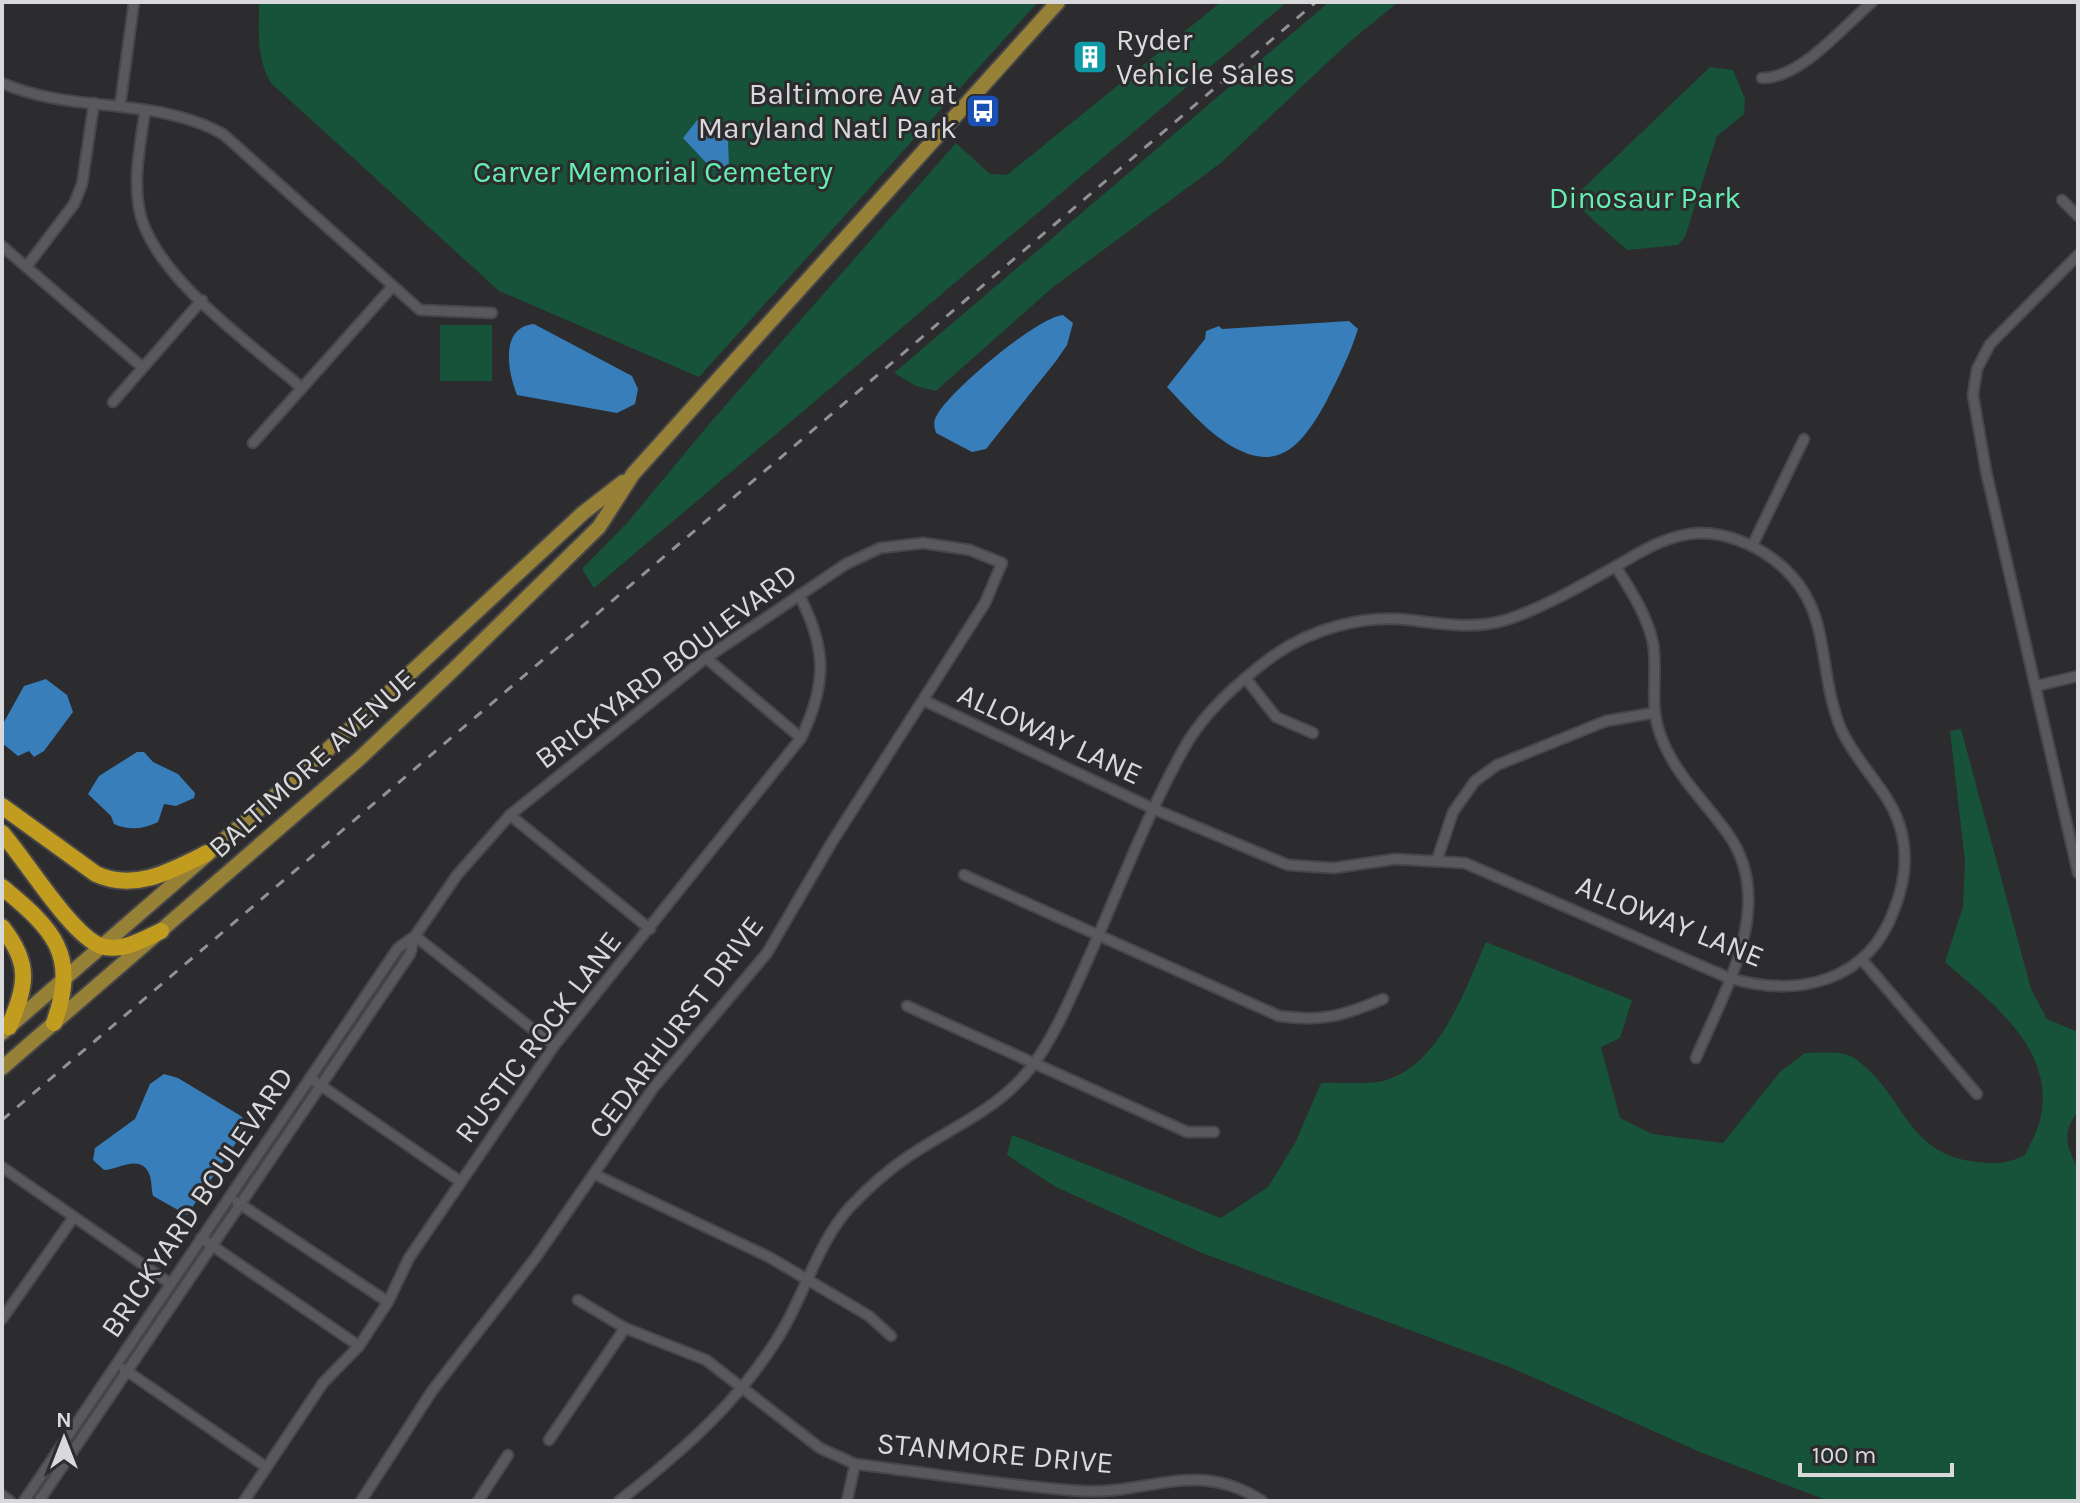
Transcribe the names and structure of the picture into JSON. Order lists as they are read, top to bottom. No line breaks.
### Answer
{"streets":{"main road":["BALTIMORE AVENUE"],"street":["BRICKYARD BOULEVARD","ALLOWAY LANE","CEDARHURST DRIVE","RUSTIC ROCK LANE","STANMORE DRIVE"]},"crossings":[["BRICKYARD BOULEVARD","CEDARHURST DRIVE"],["BRICKYARD BOULEVARD","RUSTIC ROCK LANE"],["ALLOWAY LANE","CEDARHURST DRIVE"]],"parks":["Carver Memorial Cemetery","Dinosaur Park"],"places":{"building":["Ryder Vehicle Sales"],"bus stop":["Baltimore Av at Maryland Natl Park"]},"scale_bar":"100 m","north":"top"}
